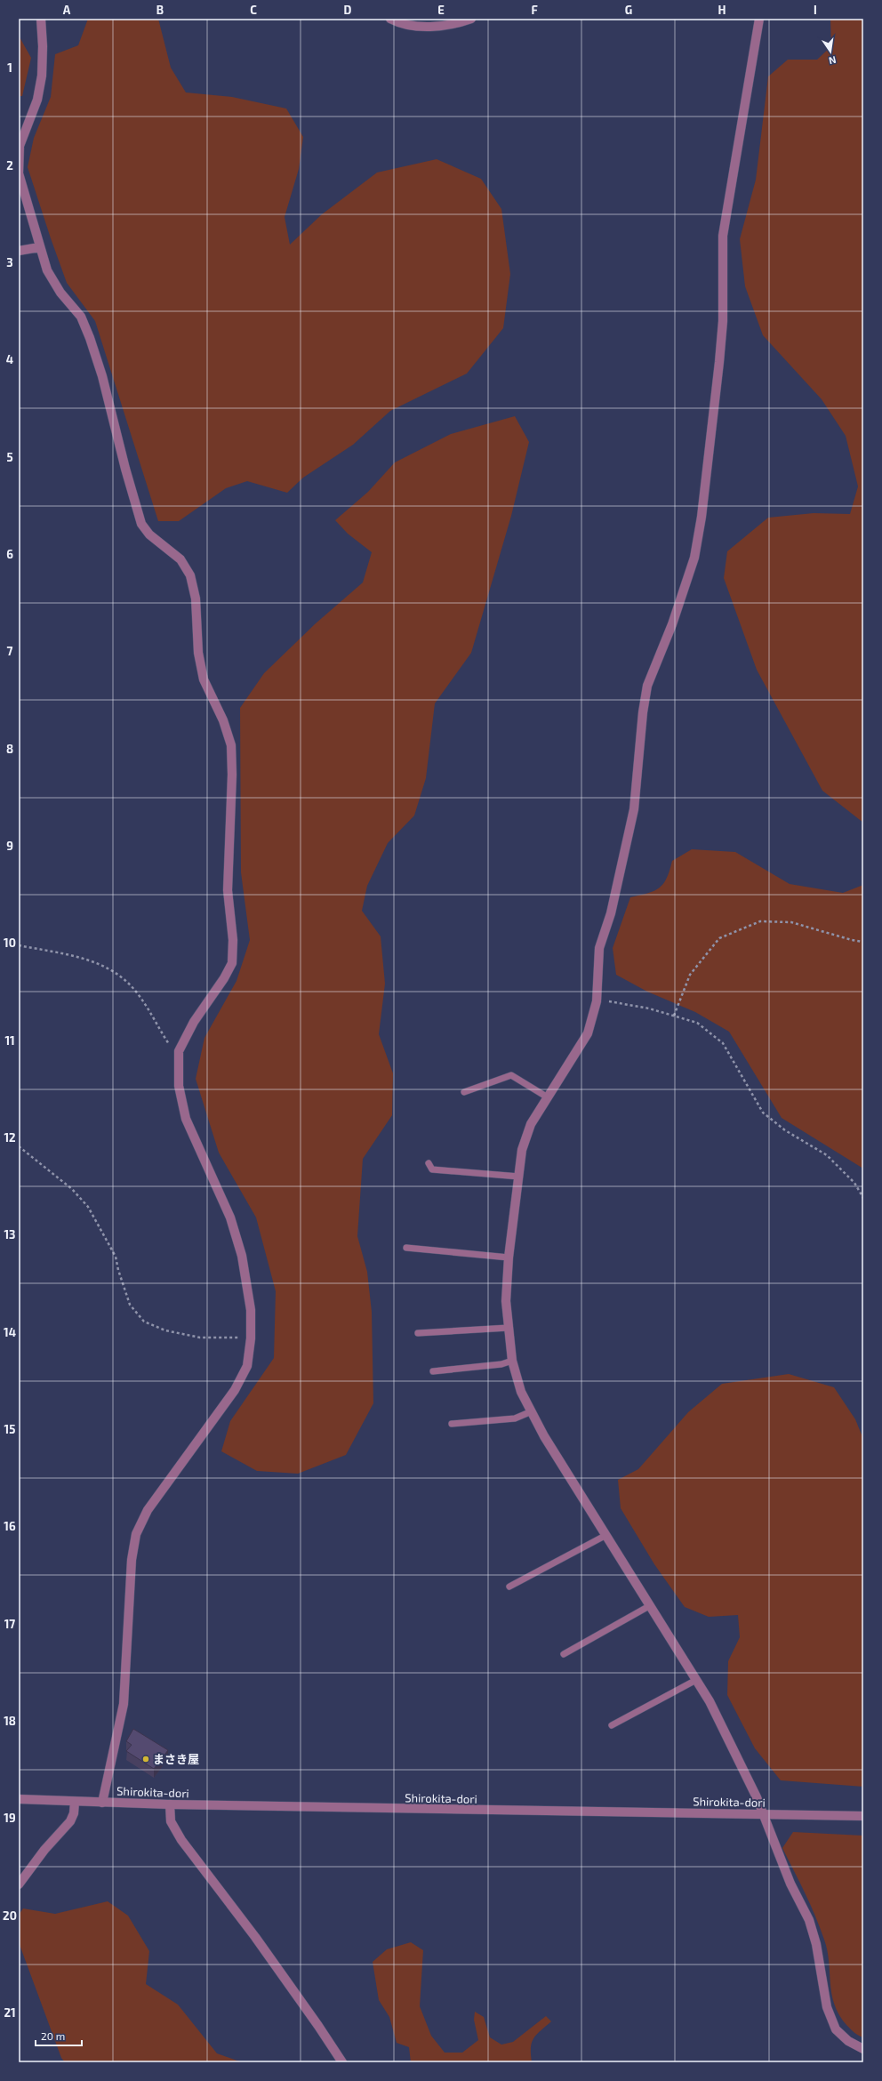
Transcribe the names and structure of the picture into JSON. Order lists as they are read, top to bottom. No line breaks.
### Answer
{"streets":{"street":["Shirokita-dori"]},"places":["まさき屋"],"scale_bar":"20 m","north":"bottom","grid":{"columns":["A","B","C","D","E","F","G","H","I"],"rows":["1","2","3","4","5","6","7","8","9","10","11","12","13","14","15","16","17","18","19","20","21"]}}
